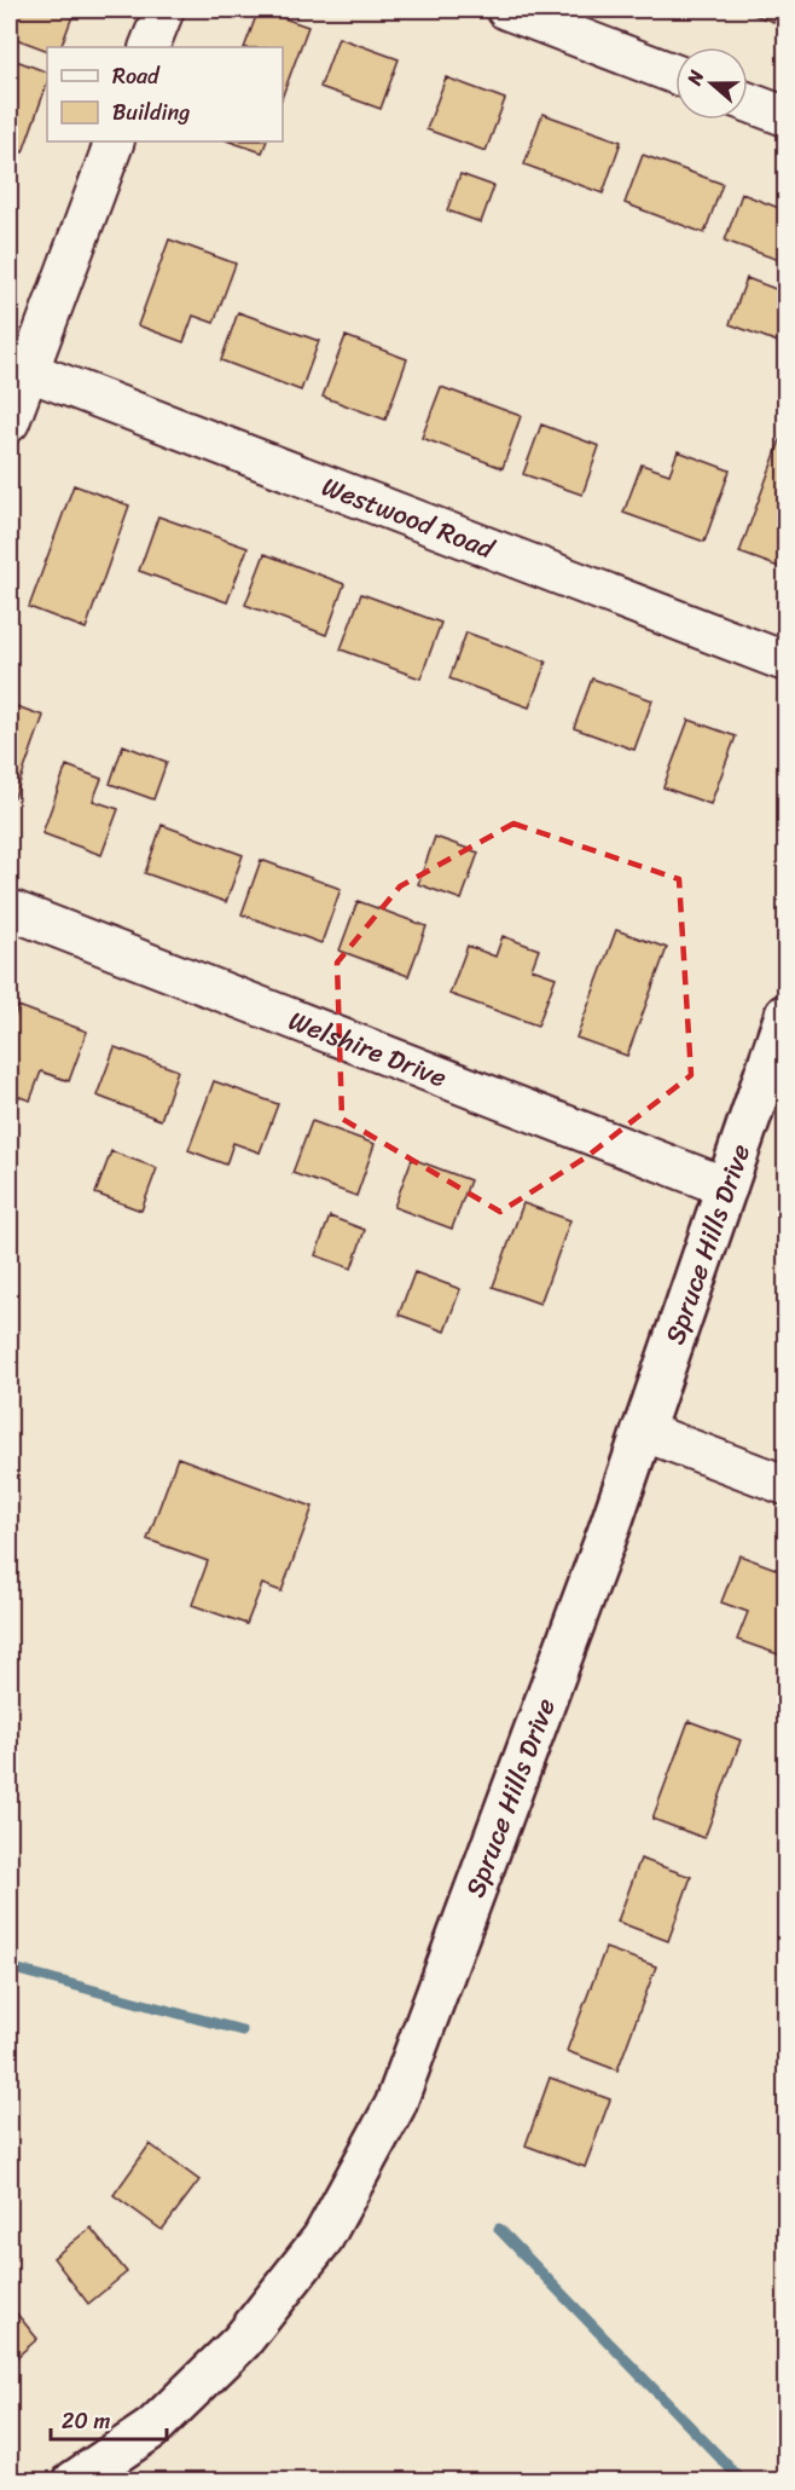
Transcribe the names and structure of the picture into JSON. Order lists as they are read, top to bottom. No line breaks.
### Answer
{"streets":{"main road":["Spruce Hills Drive"],"street":["Westwood Road","Welshire Drive"]},"crossings":[["Welshire Drive","Spruce Hills Drive"]],"legend":["Road","Building"],"scale_bar":"20 m","north":"left"}
